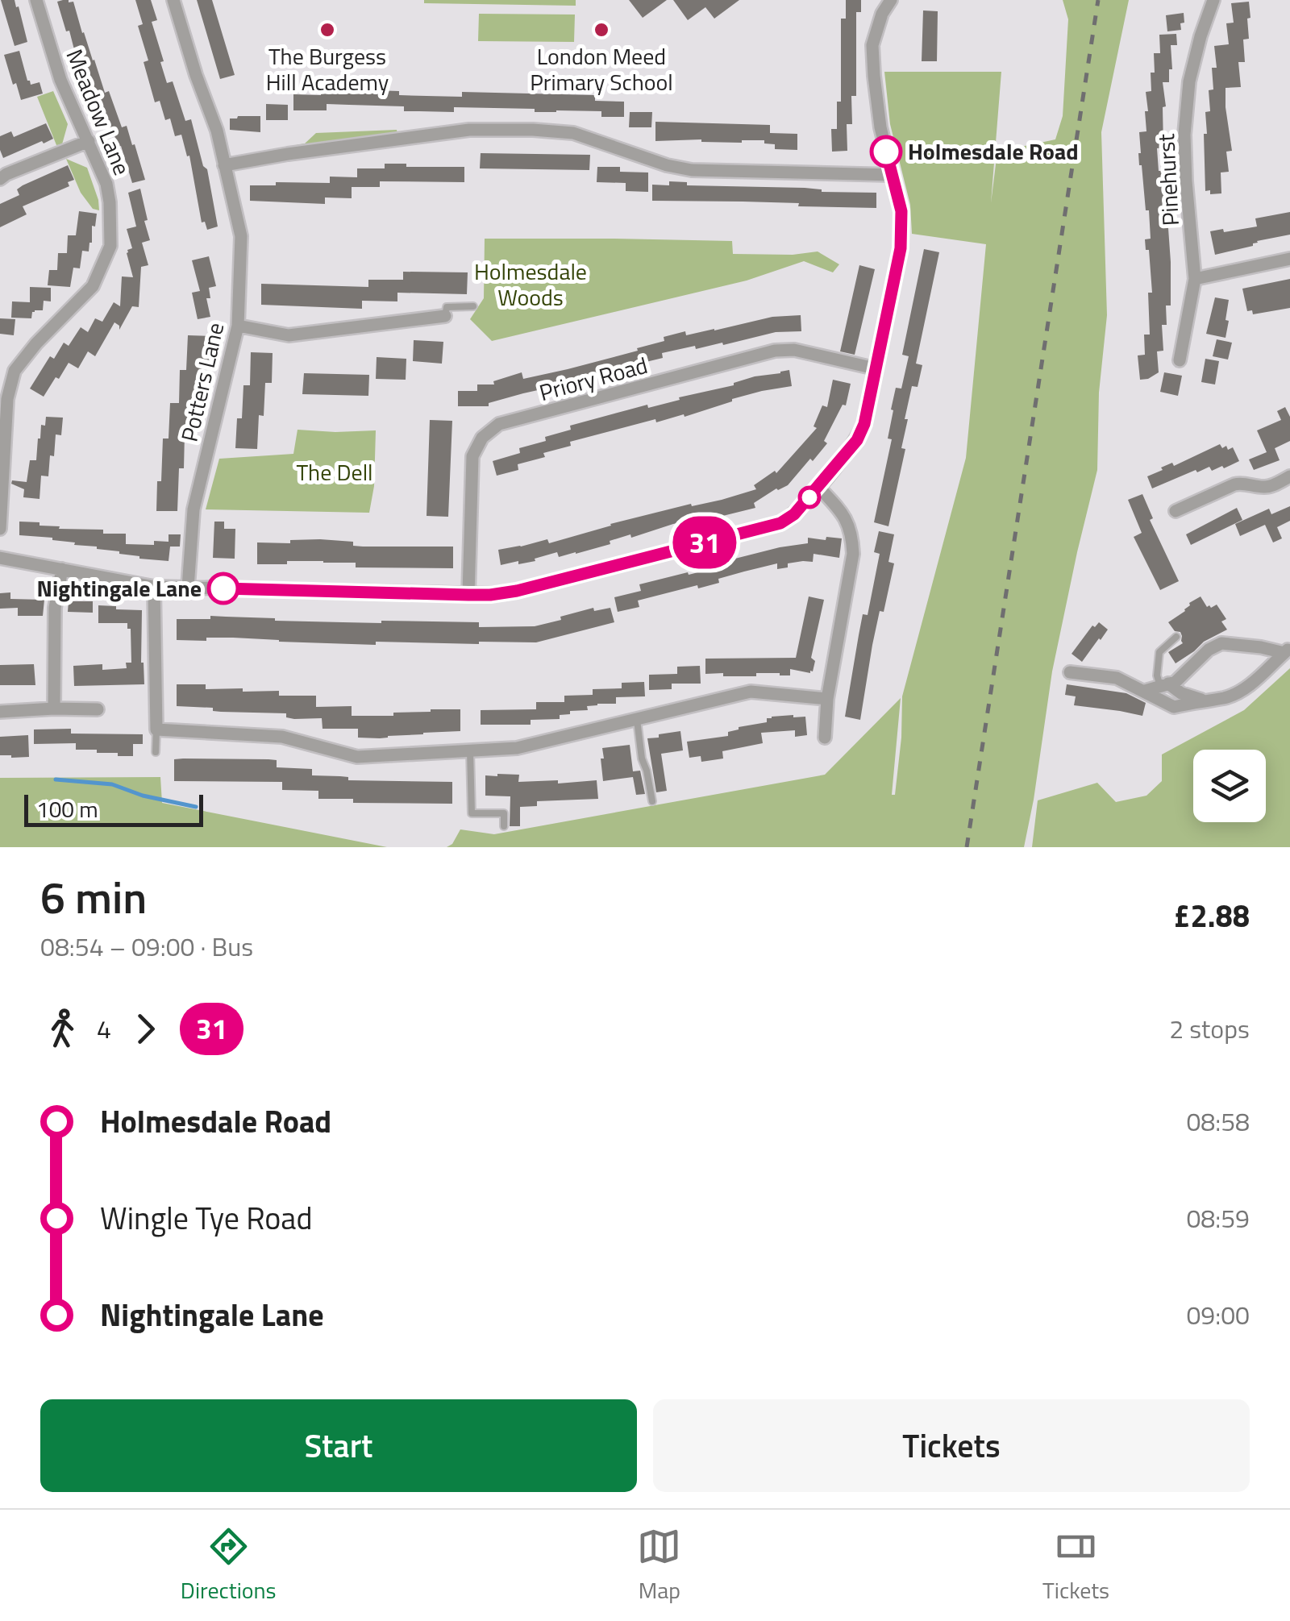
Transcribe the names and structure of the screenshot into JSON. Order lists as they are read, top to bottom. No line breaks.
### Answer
{"streets":{"street":["Meadow Lane","Pinehurst","Priory Road","Potters Lane"]},"parks":["Holmesdale Woods","The Dell"],"places":["The Burgess Hill Academy","London Meed Primary School","Holmesdale Road","Nightingale Lane"],"lines":["bus line 31"],"scale_bar":"100 m","page":{"on_map":"31","scale":"100 m","heading":["6 min","08:54 – 09:00 · Bus","£2.88"],"legs":["4","31","2 stops"],"list":[{"name":"Holmesdale Road","value":"08:58"},{"name":"Wingle Tye Road","value":"08:59"},{"name":"Nightingale Lane","value":"09:00"}],"buttons":["Start","Tickets"],"tabs":["Directions","Map","Tickets"]}}
